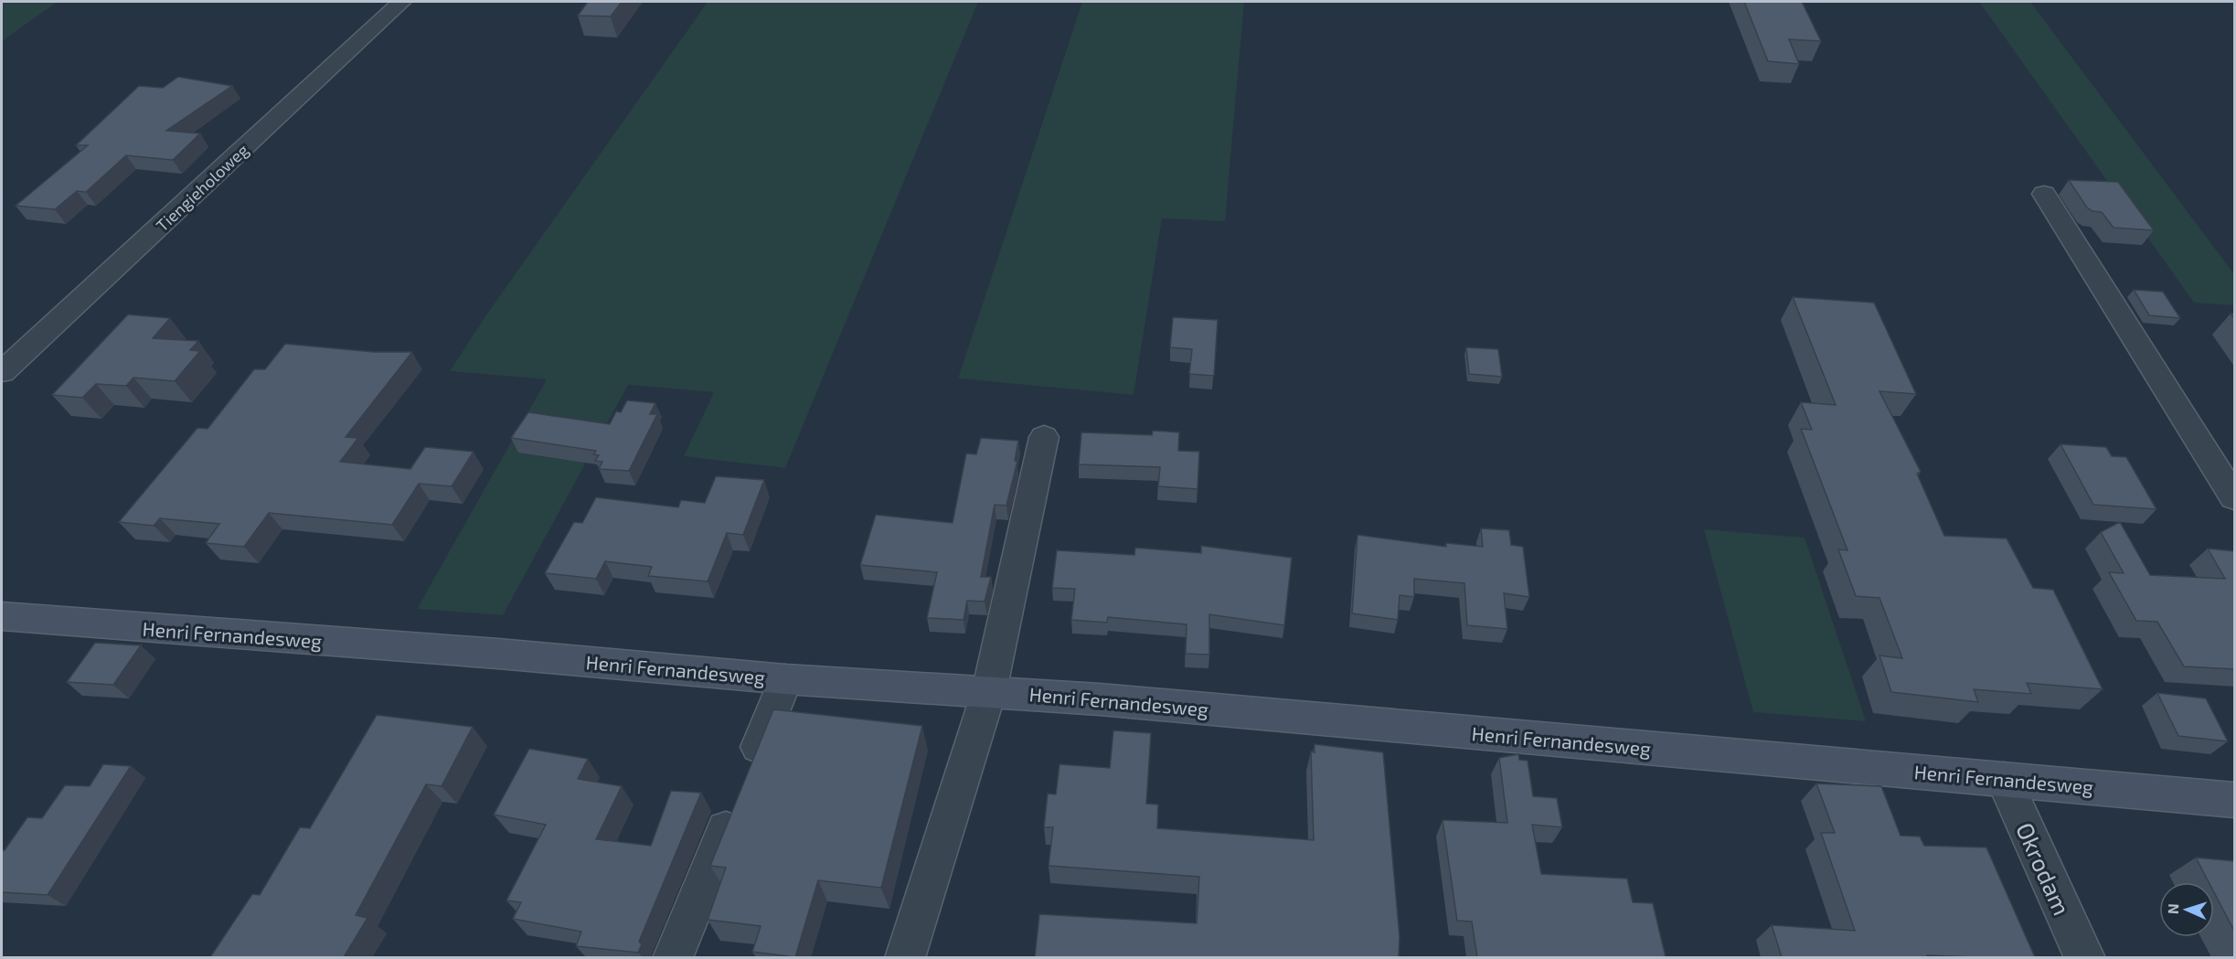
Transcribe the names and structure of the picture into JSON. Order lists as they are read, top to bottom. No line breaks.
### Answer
{"streets":{"street":["Tiengieholoweg","Henri Fernandesweg","Okrodam"]},"crossings":[["Henri Fernandesweg","Okrodam"]],"north":"left"}
